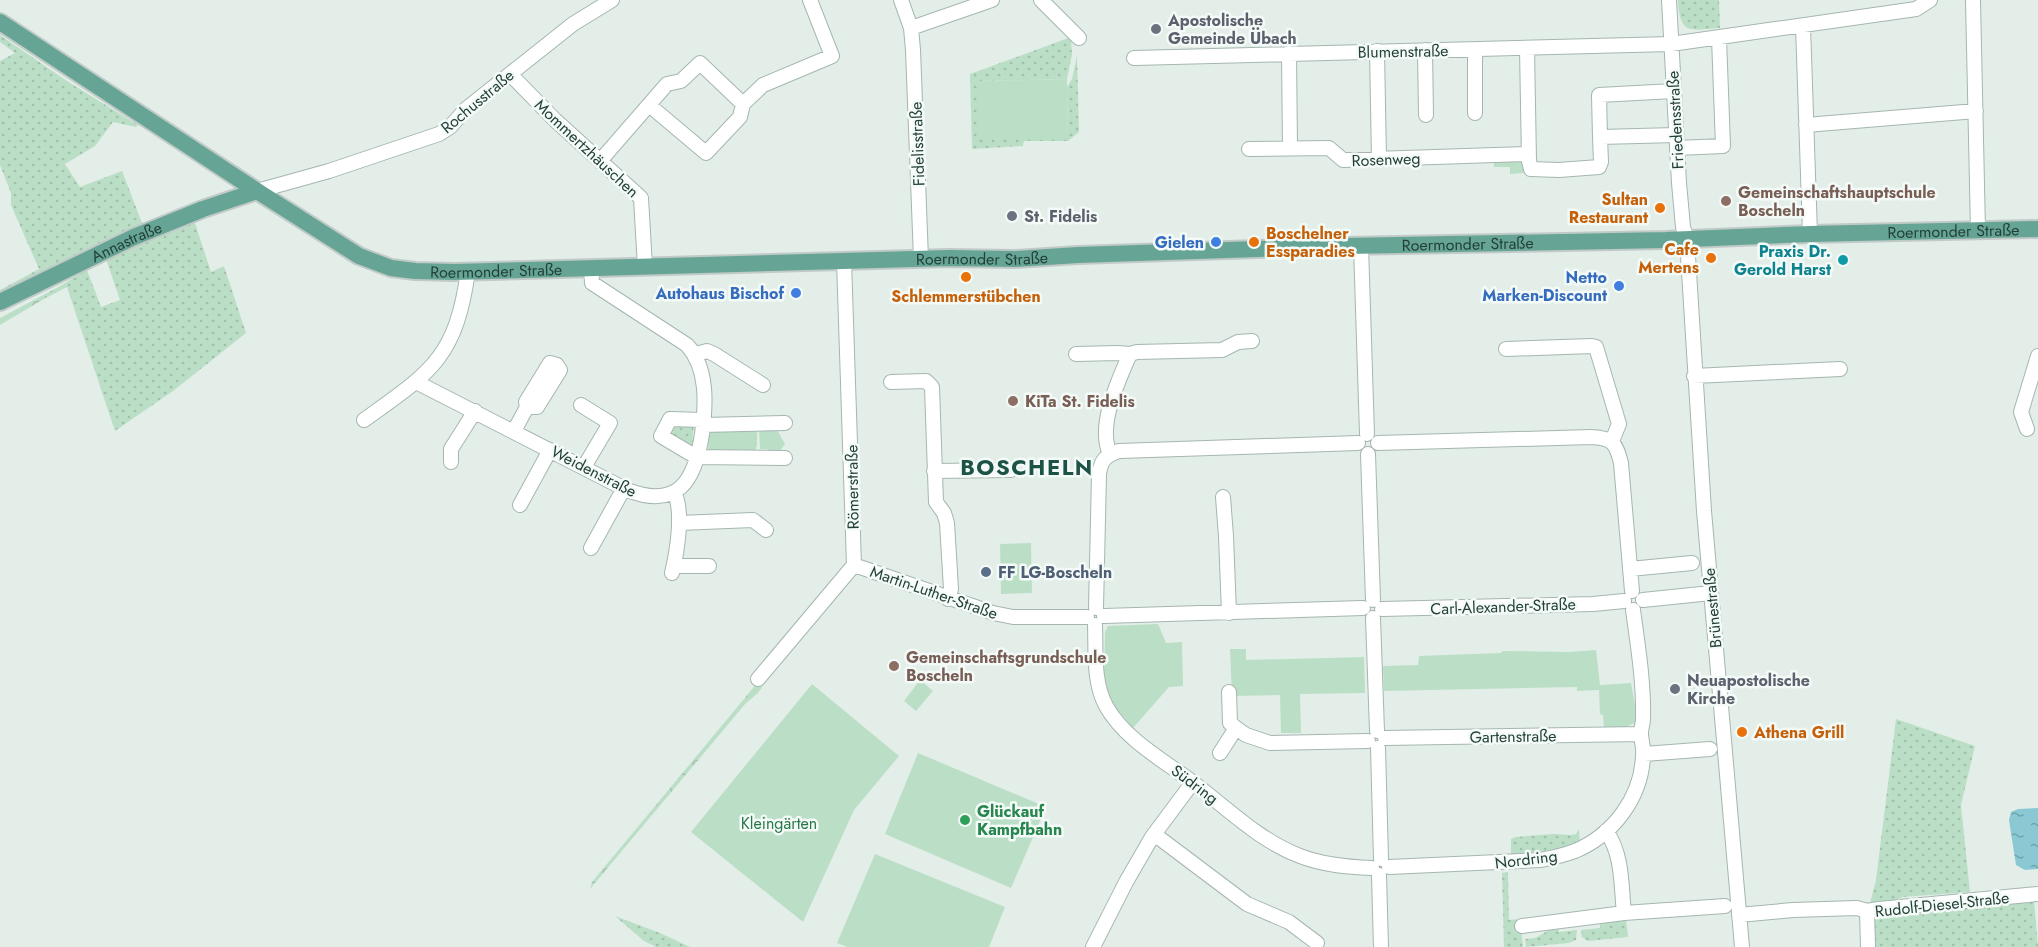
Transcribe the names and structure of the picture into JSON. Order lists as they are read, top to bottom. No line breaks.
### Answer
{"streets":{"main road":["Roermonder Straße","Annastraße"],"street":["Blumenstraße","Rochusstraße","Friedensstraße","Fidelisstraße","Mommertzhäuschen","Rosenweg","Weidenstraße","Römerstraße","Martin-Luther-Straße","Carl-Alexander-Straße","Brünestraße","Gartenstraße","Südring","Nordring","Rudolf-Diesel-Straße"]},"crossings":[["Blumenstraße","Friedensstraße"],["Rochusstraße","Mommertzhäuschen"],["Rochusstraße","Roermonder Straße"],["Rochusstraße","Annastraße"],["Friedensstraße","Roermonder Straße"],["Friedensstraße","Brünestraße"],["Fidelisstraße","Roermonder Straße"],["Mommertzhäuschen","Roermonder Straße"],["Roermonder Straße","Annastraße"],["Roermonder Straße","Römerstraße"],["Roermonder Straße","Brünestraße"],["Römerstraße","Martin-Luther-Straße"],["Martin-Luther-Straße","Carl-Alexander-Straße"],["Martin-Luther-Straße","Südring"],["Carl-Alexander-Straße","Brünestraße"],["Carl-Alexander-Straße","Südring"],["Carl-Alexander-Straße","Nordring"],["Brünestraße","Rudolf-Diesel-Straße"],["Gartenstraße","Nordring"],["Südring","Nordring"]],"districts":["BOSCHELN"],"parks":["Kleingärten"],"places":["Apostolische Gemeinde Übach","Gemeinschaftshauptschule Boscheln","Sultan Restaurant","St. Fidelis","Gielen","Boschelner Essparadies","Cafe Mertens","Praxis Dr. Gerold Harst","Schlemmerstübchen","Netto Marken-Discount","Autohaus Bischof","KiTa St. Fidelis","FF LG-Boscheln","Gemeinschaftsgrundschule Boscheln","Neuapostolische Kirche","Athena Grill","Glückauf Kampfbahn"]}
